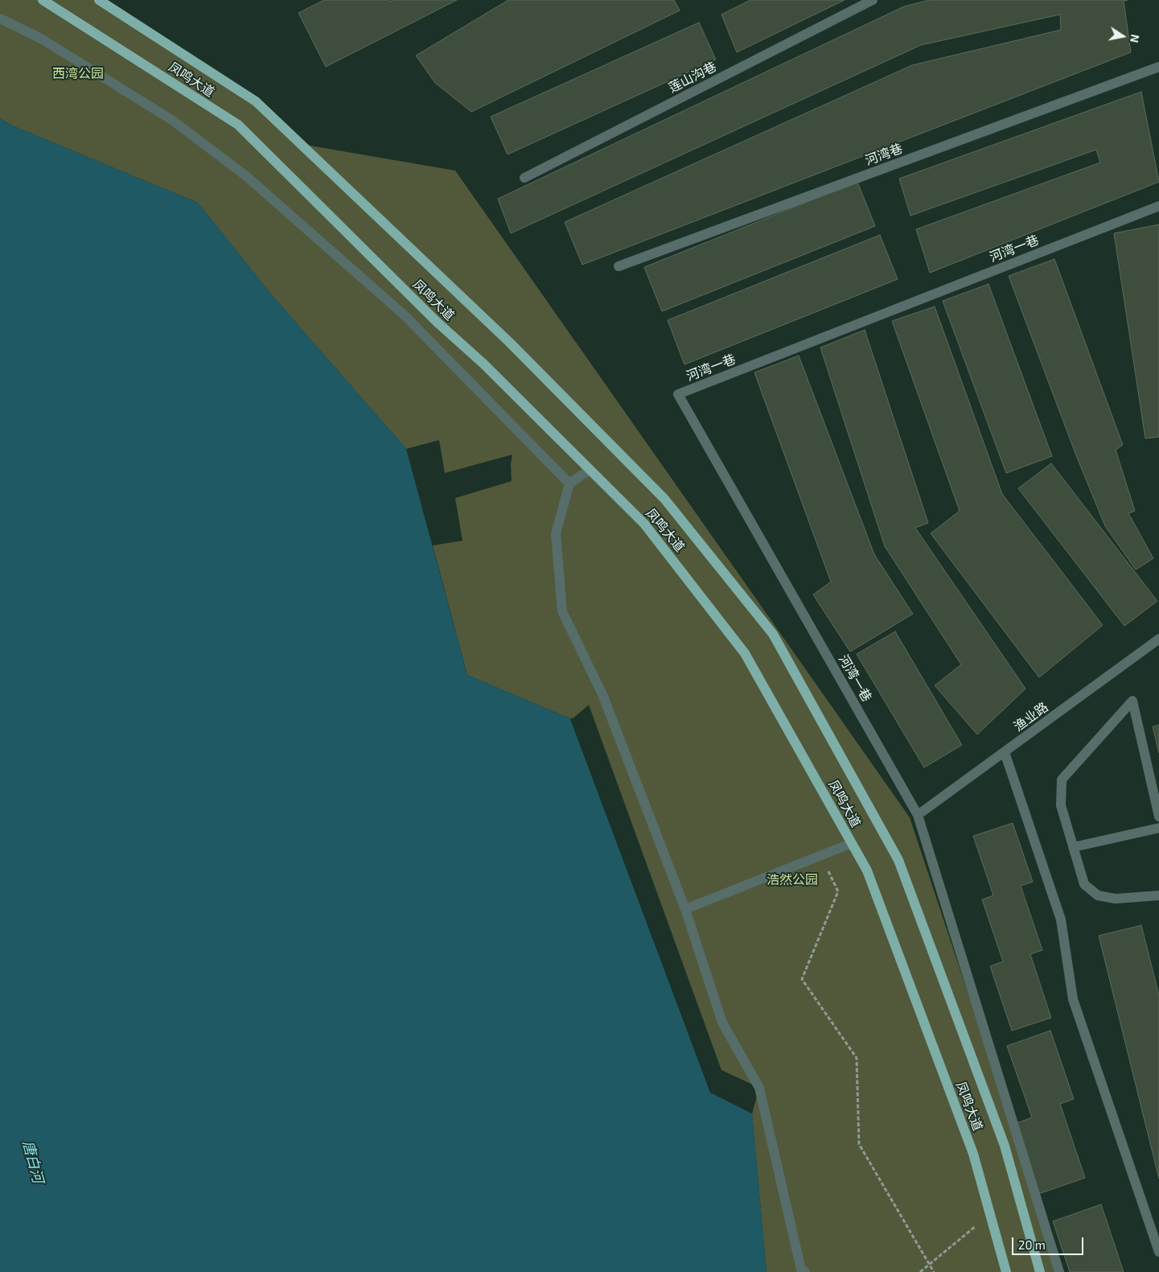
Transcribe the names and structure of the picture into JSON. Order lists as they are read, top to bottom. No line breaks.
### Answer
{"streets":{"main road":["凤鸣大道"],"street":["莲山沟巷","河湾巷","河湾一巷","渔业路"]},"crossings":[["河湾一巷","渔业路"]],"water":["唐白河"],"parks":["西湾公园","浩然公园"],"scale_bar":"20 m","north":"right"}
